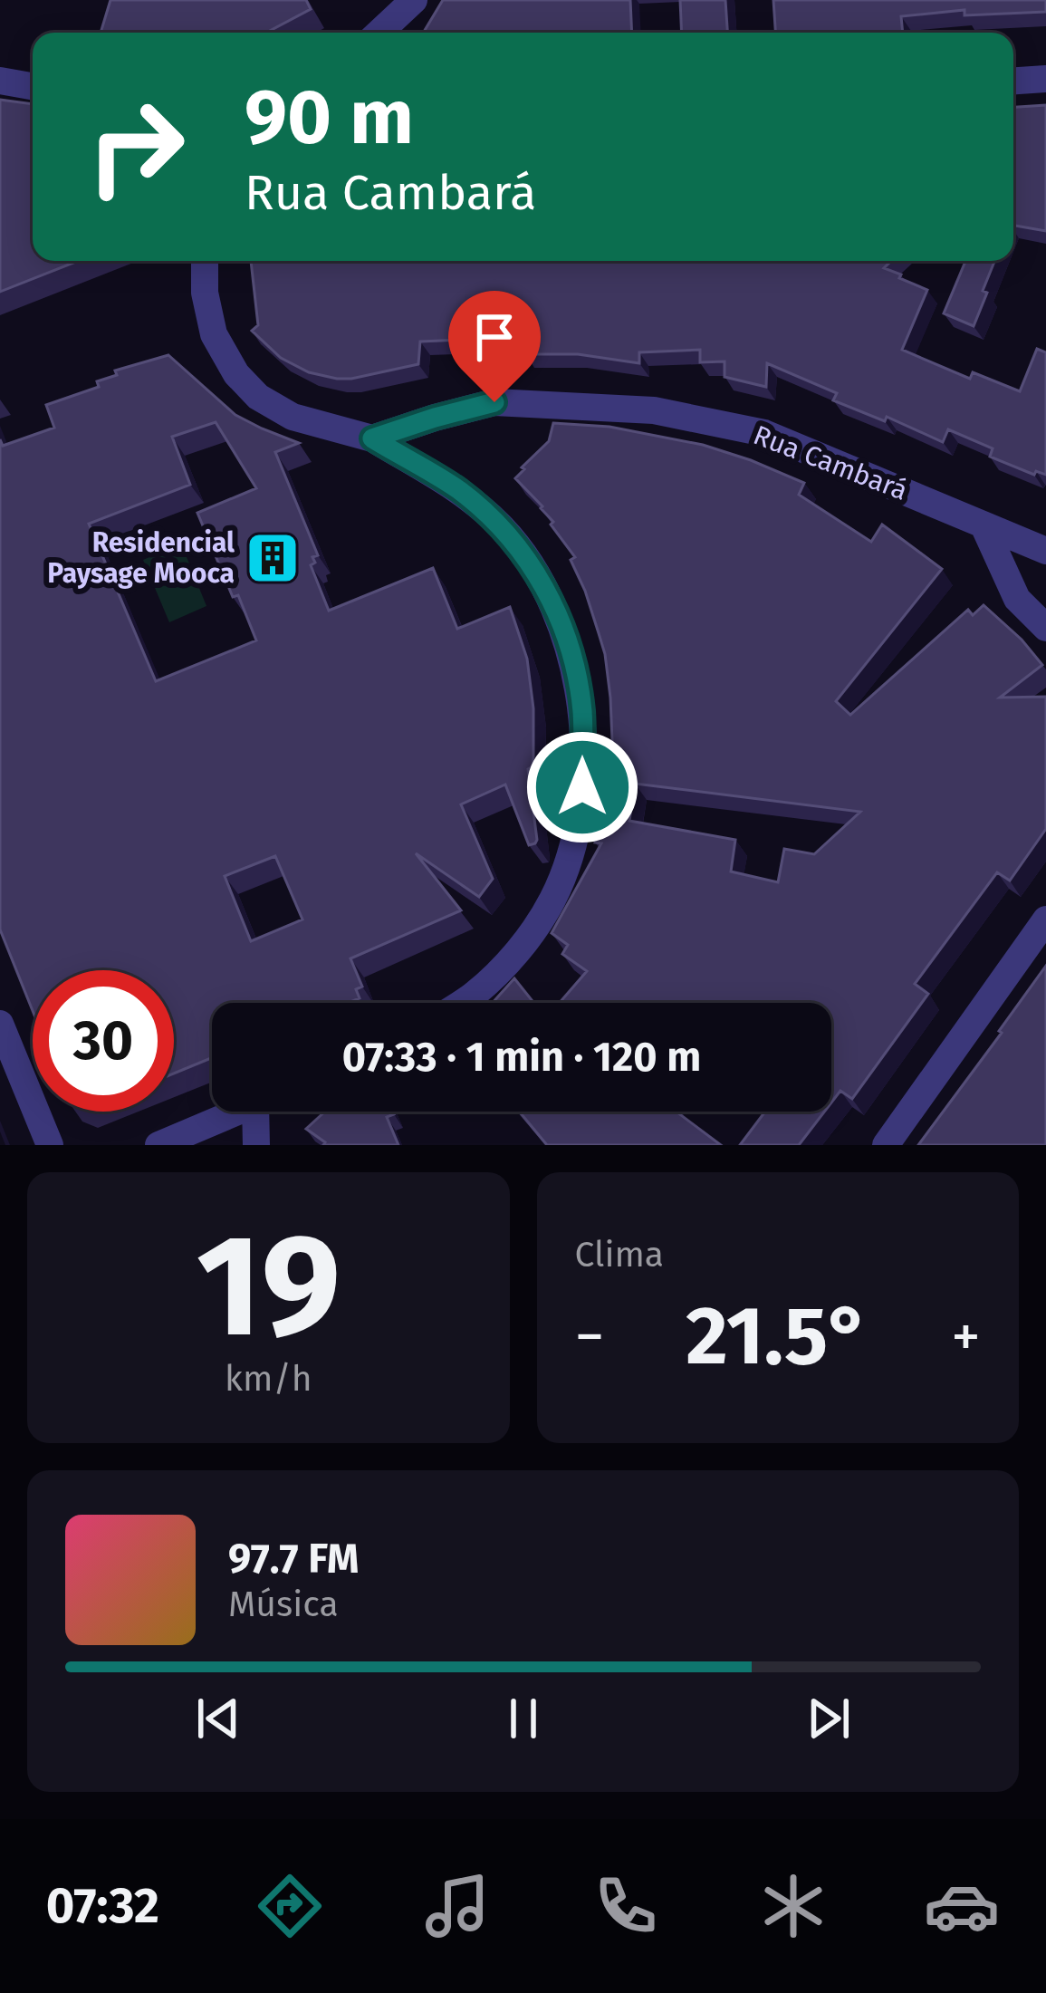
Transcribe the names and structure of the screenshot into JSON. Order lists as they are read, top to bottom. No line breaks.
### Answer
{"streets":{"street":["Rua Cambará"]},"places":{"building":["Residencial Paysage Mooca"]},"page":{"turn":["90 m","Rua Cambará"],"limit":"30","trip":"07:33 · 1 min · 120 m","tile":[["19","km/h"],"Clima"],"heat":["−","21.5°","+"],"song":["97.7 FM","Música"],"tabs":"07:32"}}
